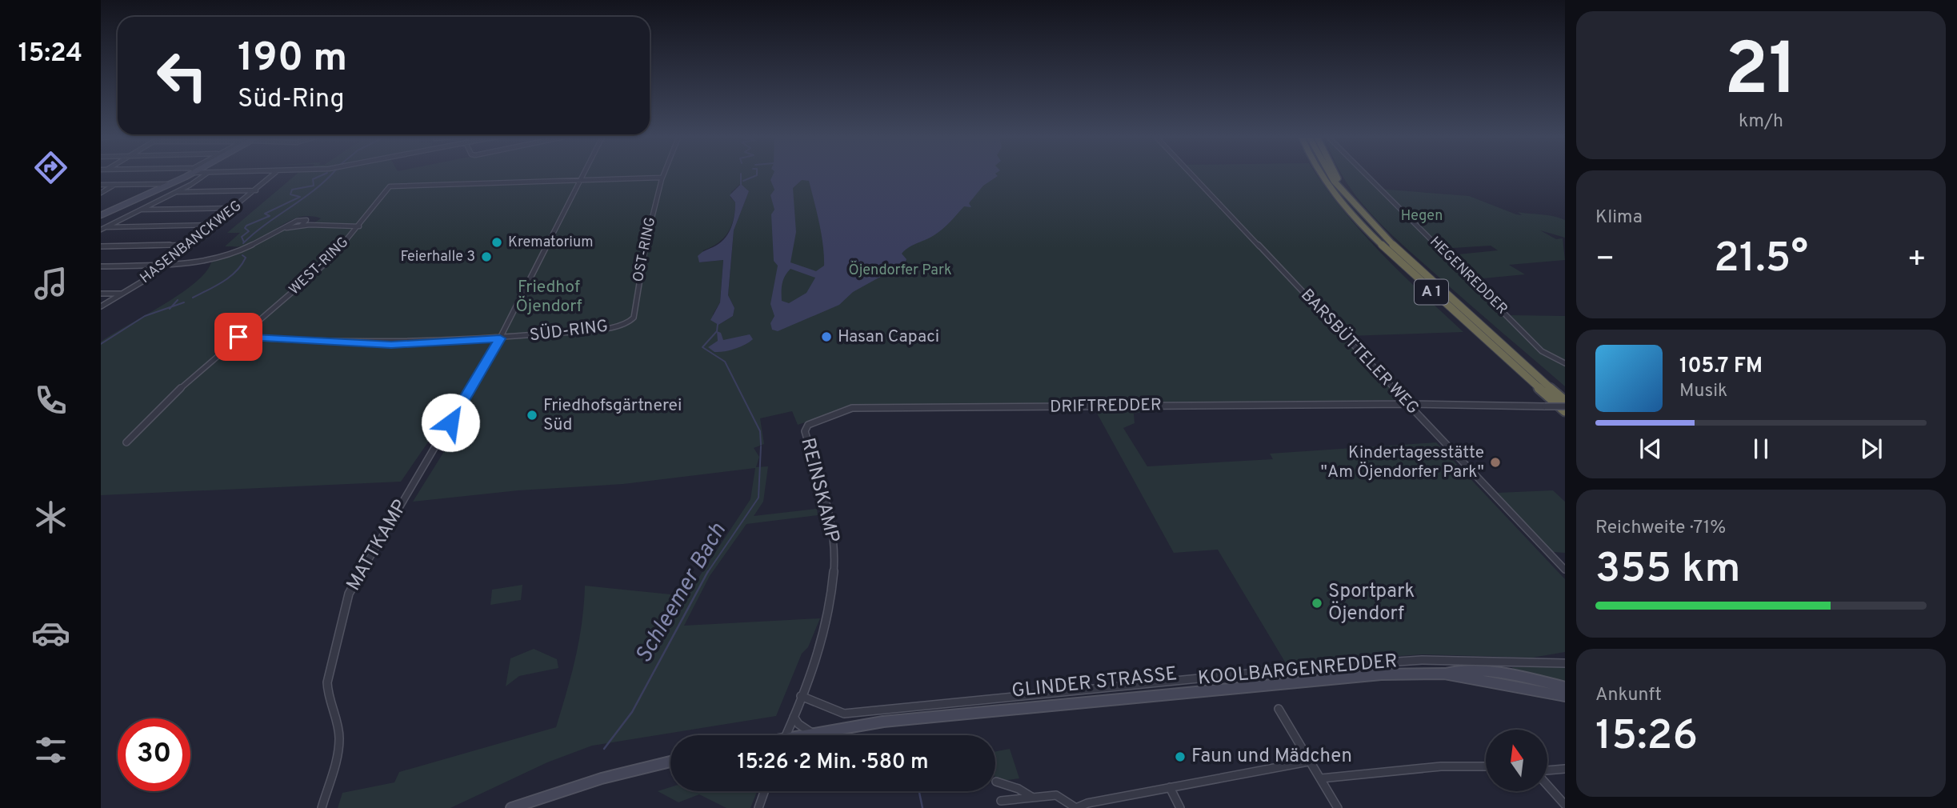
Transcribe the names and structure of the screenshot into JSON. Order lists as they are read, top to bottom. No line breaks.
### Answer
{"streets":{"highway":["A 1"],"main road":["GLINDER STRASSE"],"street":["HASENBANCKWEG","OST-RING","WEST-RING","HEGENREDDER","SÜD-RING","BARSBÜTTELER WEG","DRIFTREDDER","REINSKAMP","MATTKAMP","KOOLBARGENREDDER"]},"crossings":[["OST-RING","SÜD-RING"],["WEST-RING","SÜD-RING"],["WEST-RING","MATTKAMP"],["SÜD-RING","MATTKAMP"],["BARSBÜTTELER WEG","DRIFTREDDER"],["DRIFTREDDER","REINSKAMP"],["REINSKAMP","KOOLBARGENREDDER"]],"water":["Schleemer Bach"],"parks":["Hegen","Öjendorfer Park","Friedhof Öjendorf"],"places":["Krematorium","Feierhalle 3","Hasan Capaci","Friedhofsgärtnerei Süd","Kindertagesstätte \"Am Öjendorfer Park\"","Sportpark Öjendorf","Faun und Mädchen"],"north":"top","page":{"tabs":"15:24","tile":[["21","km/h"],"Klima",["Reichweite · 71%","355 km"],["Ankunft","15:26"]],"turn":["190 m","Süd-Ring"],"heat":["−","21.5°","+"],"song":["105.7 FM","Musik"],"limit":"30","trip":"15:26 · 2 Min. · 580 m"}}
